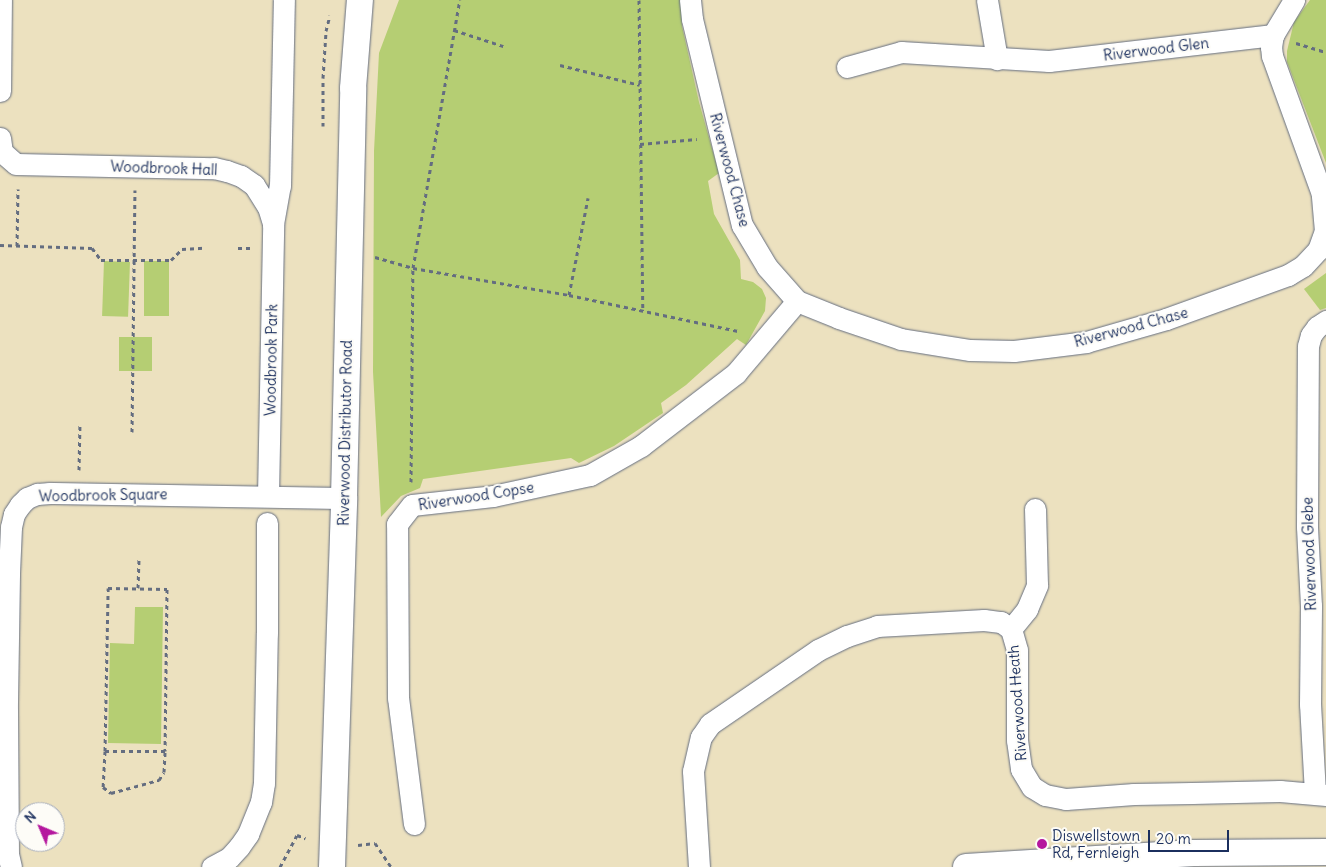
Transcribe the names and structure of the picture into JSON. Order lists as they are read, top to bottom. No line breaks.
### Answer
{"streets":{"street":["Riverwood Glen","Woodbrook Hall","Riverwood Chase","Woodbrook Park","Riverwood Distributor Road","Woodbrook Square","Riverwood Copse","Riverwood Glebe","Riverwood Heath"]},"crossings":[["Riverwood Glen","Riverwood Chase"],["Woodbrook Hall","Woodbrook Park"],["Riverwood Chase","Riverwood Copse"],["Woodbrook Park","Woodbrook Square"],["Riverwood Distributor Road","Woodbrook Square"],["Riverwood Glebe","Riverwood Heath"]],"places":["Diswellstown Rd, Fernleigh"],"scale_bar":"20 m","north":"top left"}
